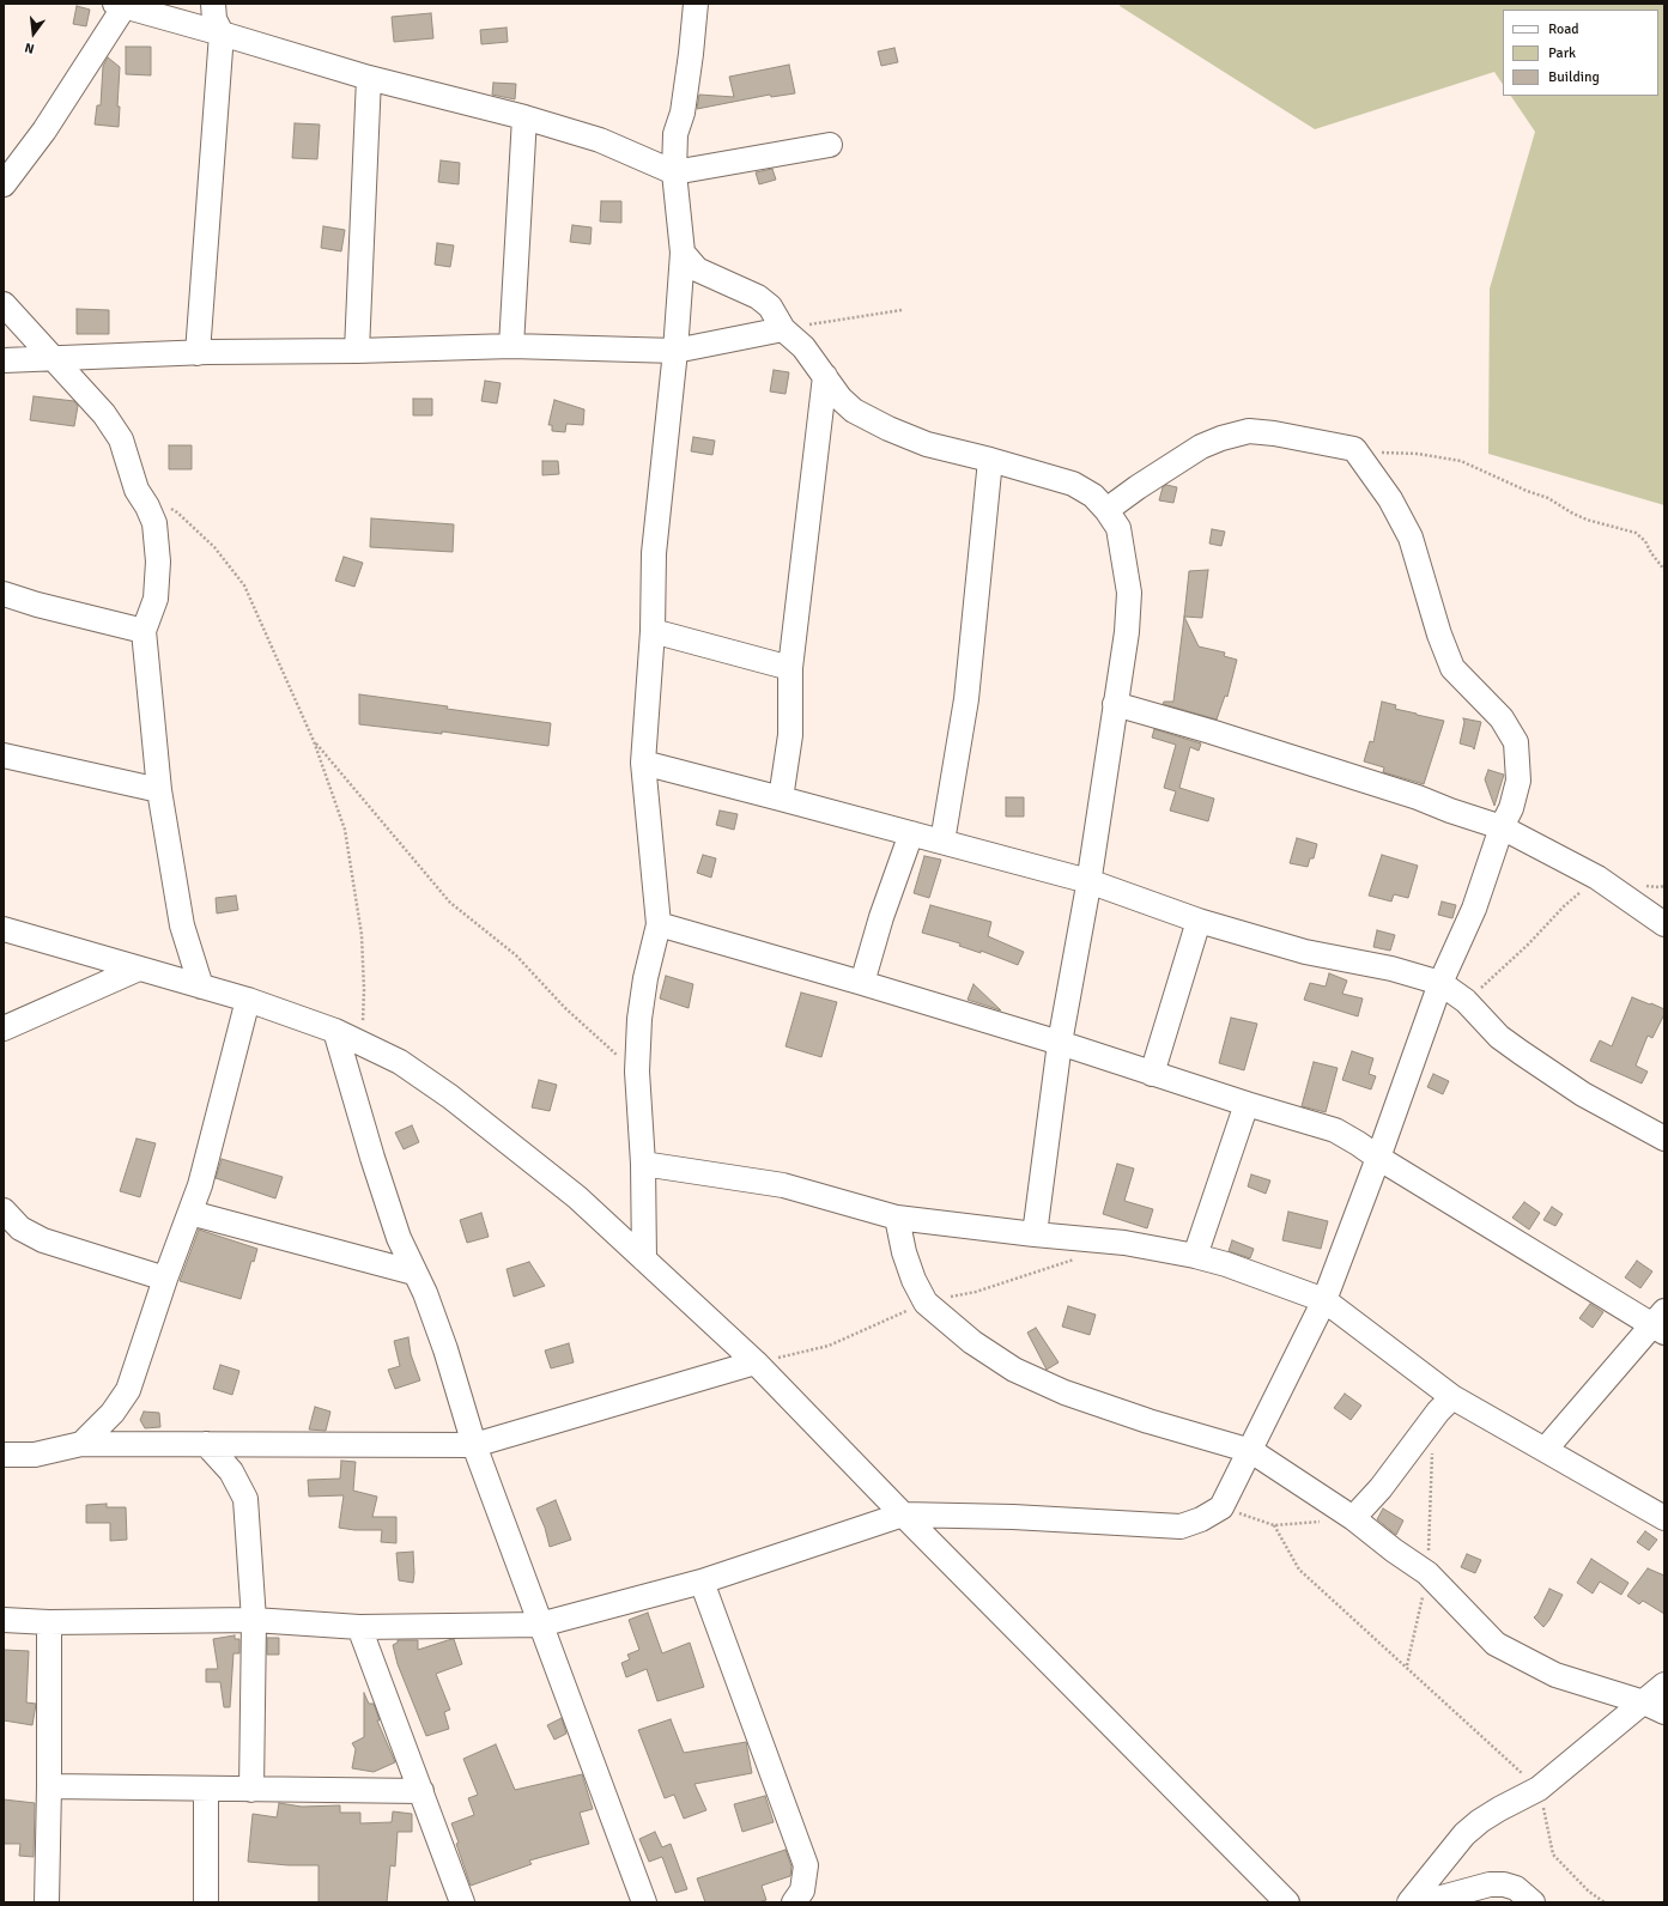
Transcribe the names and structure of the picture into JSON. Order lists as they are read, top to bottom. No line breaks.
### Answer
{"legend":["Road","Park","Building"],"north":"bottom"}
